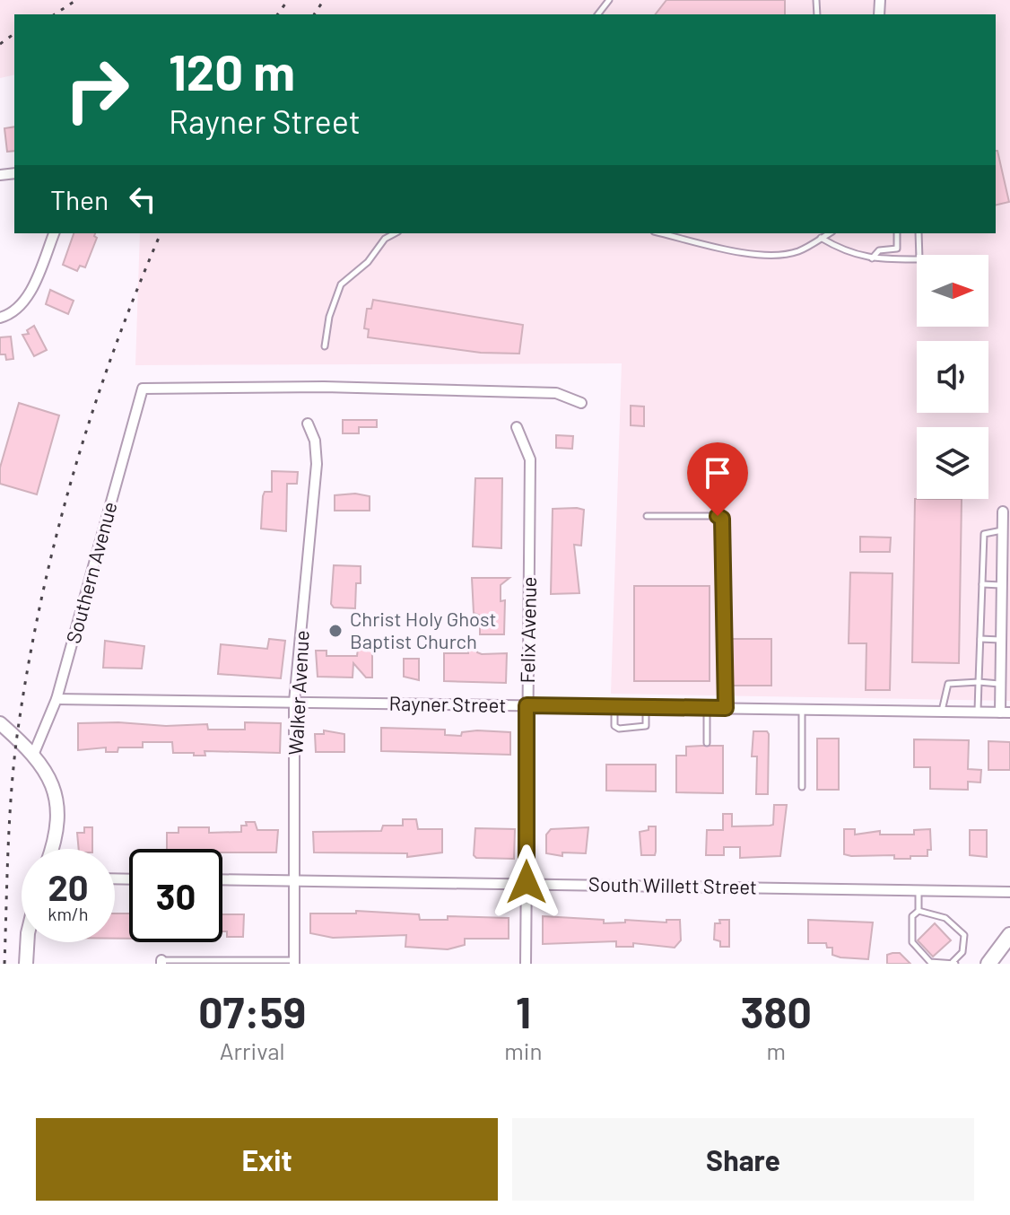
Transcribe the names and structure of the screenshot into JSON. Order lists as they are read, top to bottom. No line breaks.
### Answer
{"streets":{"street":["Southern Avenue","Felix Avenue","Walker Avenue","Rayner Street","South Willett Street"]},"crossings":[["Southern Avenue","Rayner Street"],["Felix Avenue","Rayner Street"],["Felix Avenue","South Willett Street"],["Walker Avenue","Rayner Street"],["Walker Avenue","South Willett Street"]],"places":["Christ Holy Ghost Baptist Church"],"north":"right","page":{"turn":["120 m","Rayner Street"],"then":"Then","speed":"20 km/h","limit":"30","eta":["07:59","Arrival","1","min","380","m"],"buttons":["Exit","Share"]}}
